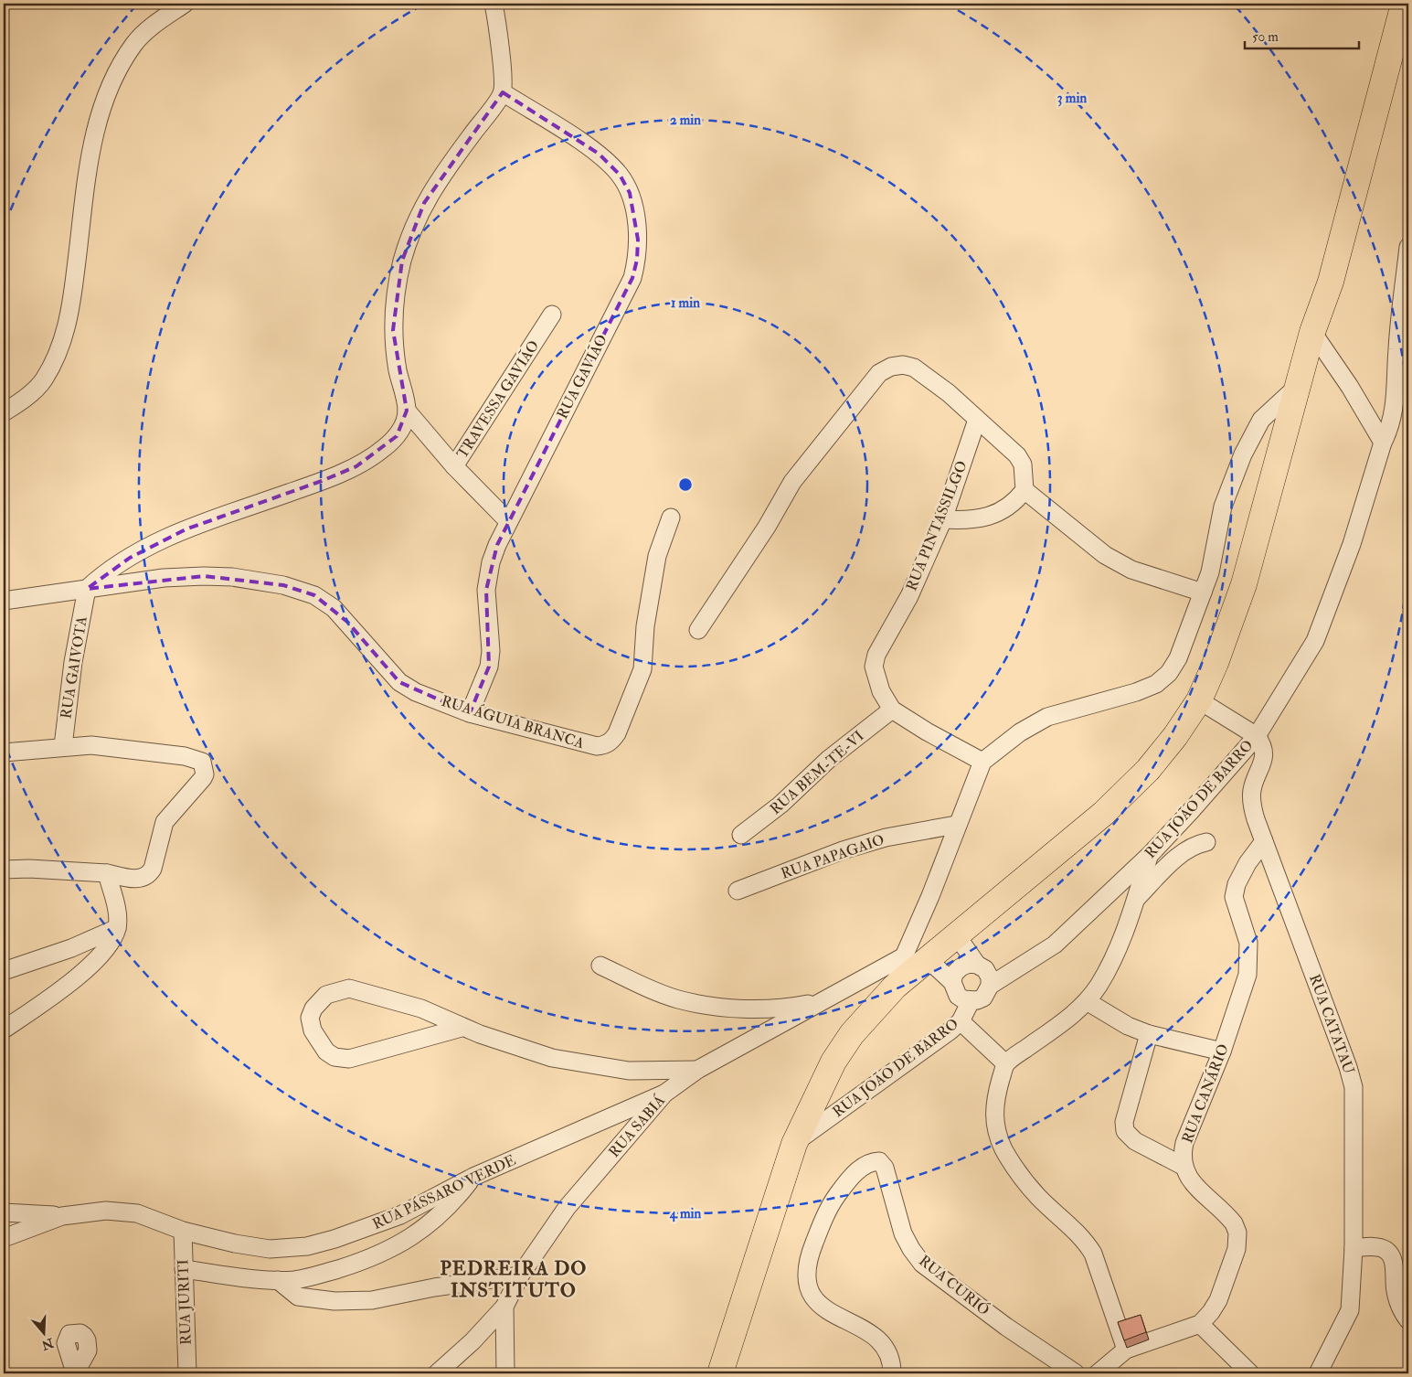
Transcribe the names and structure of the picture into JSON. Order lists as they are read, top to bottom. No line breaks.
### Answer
{"streets":{"street":["RUA GAVIÃO","TRAVESSA GAVIÃO","RUA PINTASSILGO","RUA GAIVOTA","RUA ÁGUIA BRANCA","RUA BEM-TE-VI","RUA JOÃO DE BARRO","RUA PAPAGAIO","RUA CATATAU","RUA CANÁRIO","RUA SABIÁ","RUA PÁSSARO VERDE","RUA CURIÓ","RUA JURITI"]},"crossings":[["RUA GAVIÃO","TRAVESSA GAVIÃO"],["RUA GAVIÃO","RUA ÁGUIA BRANCA"],["RUA PINTASSILGO","RUA BEM-TE-VI"],["RUA GAIVOTA","RUA ÁGUIA BRANCA"],["RUA JOÃO DE BARRO","RUA CATATAU"],["RUA CATATAU","RUA CANÁRIO"],["RUA SABIÁ","RUA PÁSSARO VERDE"],["RUA PÁSSARO VERDE","RUA JURITI"]],"districts":["PEDREIRA DO INSTITUTO"],"scale_bar":"50 m","north":"bottom","rings":["3 min","2 min","1 min","4 min"]}
